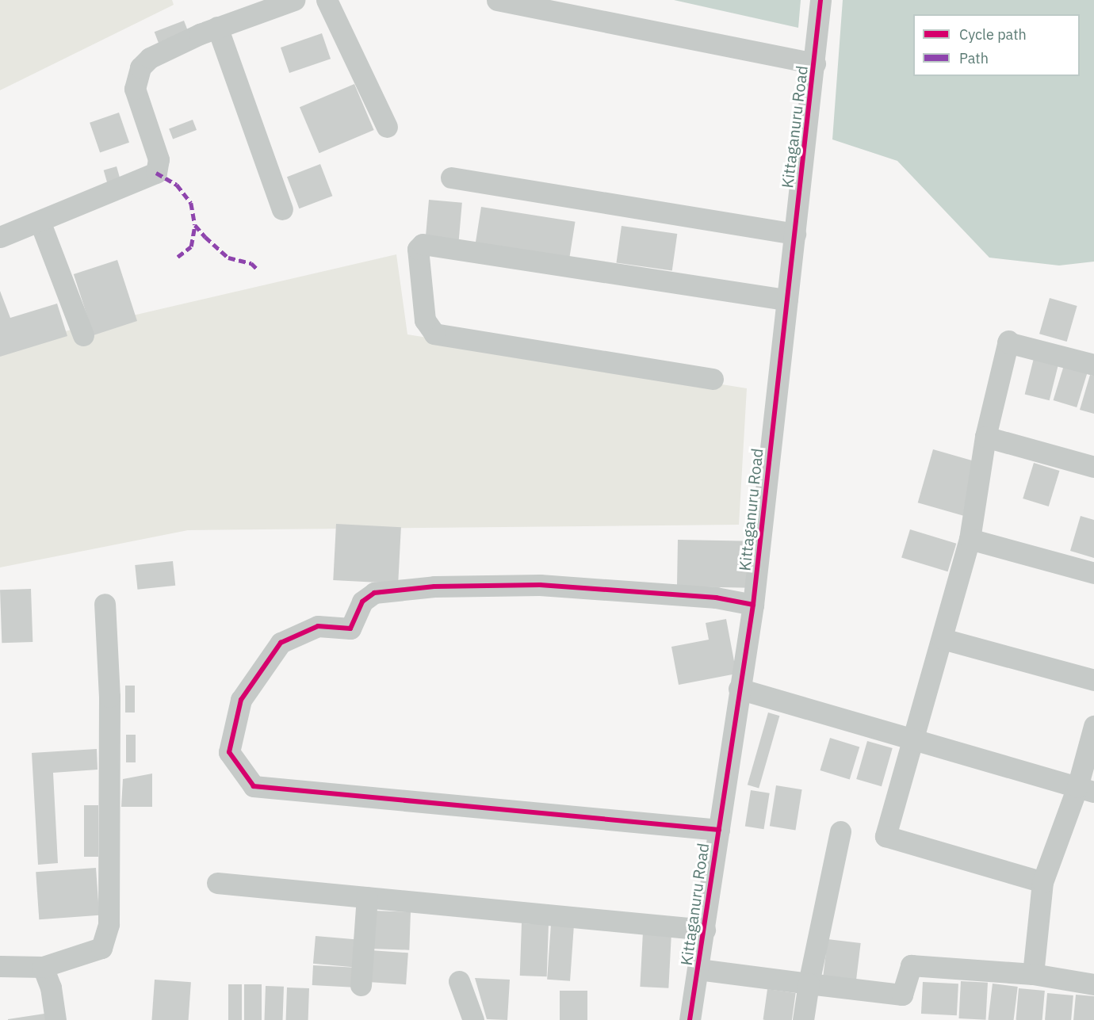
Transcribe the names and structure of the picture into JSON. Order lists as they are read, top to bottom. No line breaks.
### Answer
{"streets":{"street":["Kittaganuru Road"]},"legend":["Cycle path","Path"]}
